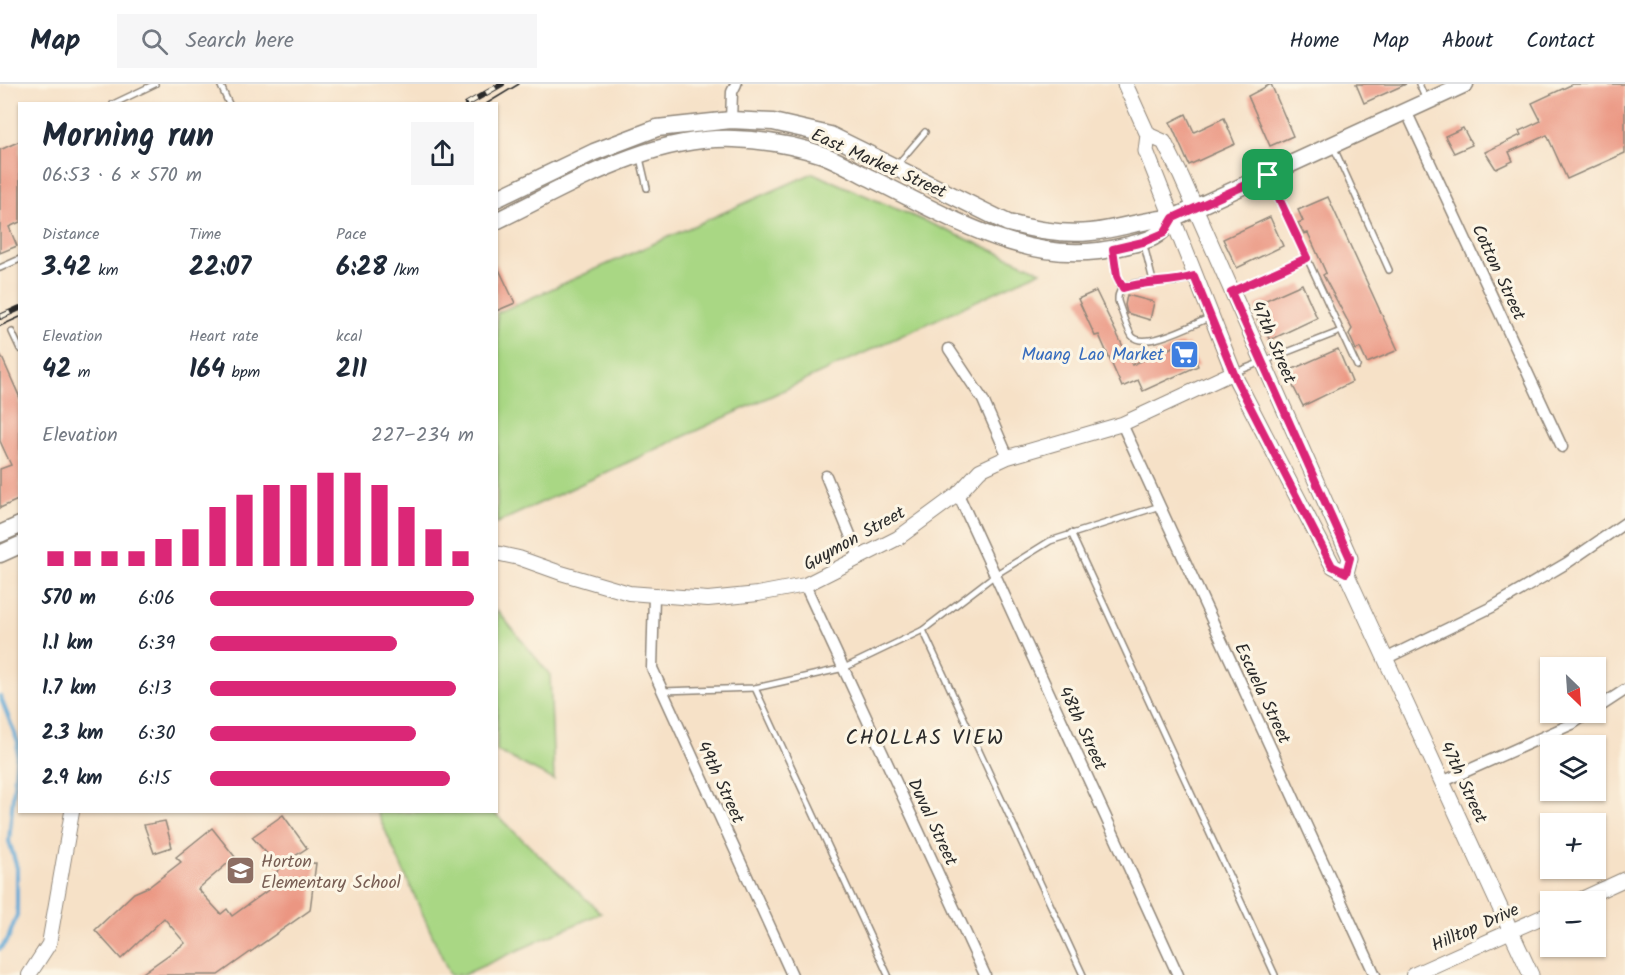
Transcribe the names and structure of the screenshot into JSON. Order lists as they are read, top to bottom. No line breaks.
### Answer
{"streets":{"main road":["East Market Street","47th Street"],"street":["Cotton Street","Guymon Street","Escuela Street","48th Street","49th Street","Duval Street","Hilltop Drive"]},"crossings":[["East Market Street","Cotton Street"],["East Market Street","47th Street"],["47th Street","Guymon Street"],["47th Street","Hilltop Drive"],["Guymon Street","Escuela Street"],["Guymon Street","48th Street"],["Guymon Street","49th Street"],["Guymon Street","Duval Street"]],"districts":["CHOLLAS VIEW"],"places":{"supermarket":["Muang Lao Market"],"school or university":["Horton Elementary School"]},"north":"bottom right","page":{"header":"Map","search":"Search here","nav":["Home","Map","About","Contact"],"heading":["Morning run","06:53 · 6 × 570 m"],"stats":[["Distance","3.42 km"],["Time","22:07"],["Pace","6:28 /km"],["Elevation","42 m"],["Heart rate","164 bpm"],["kcal","211"]],"chart":["Elevation","227–234 m"],"list":[{"name":"570 m","note":"6:06"},{"name":"1.1 km","note":"6:39"},{"name":"1.7 km","note":"6:13"},{"name":"2.3 km","note":"6:30"},{"name":"2.9 km","note":"6:15"}],"map_buttons":["+","−"]}}
